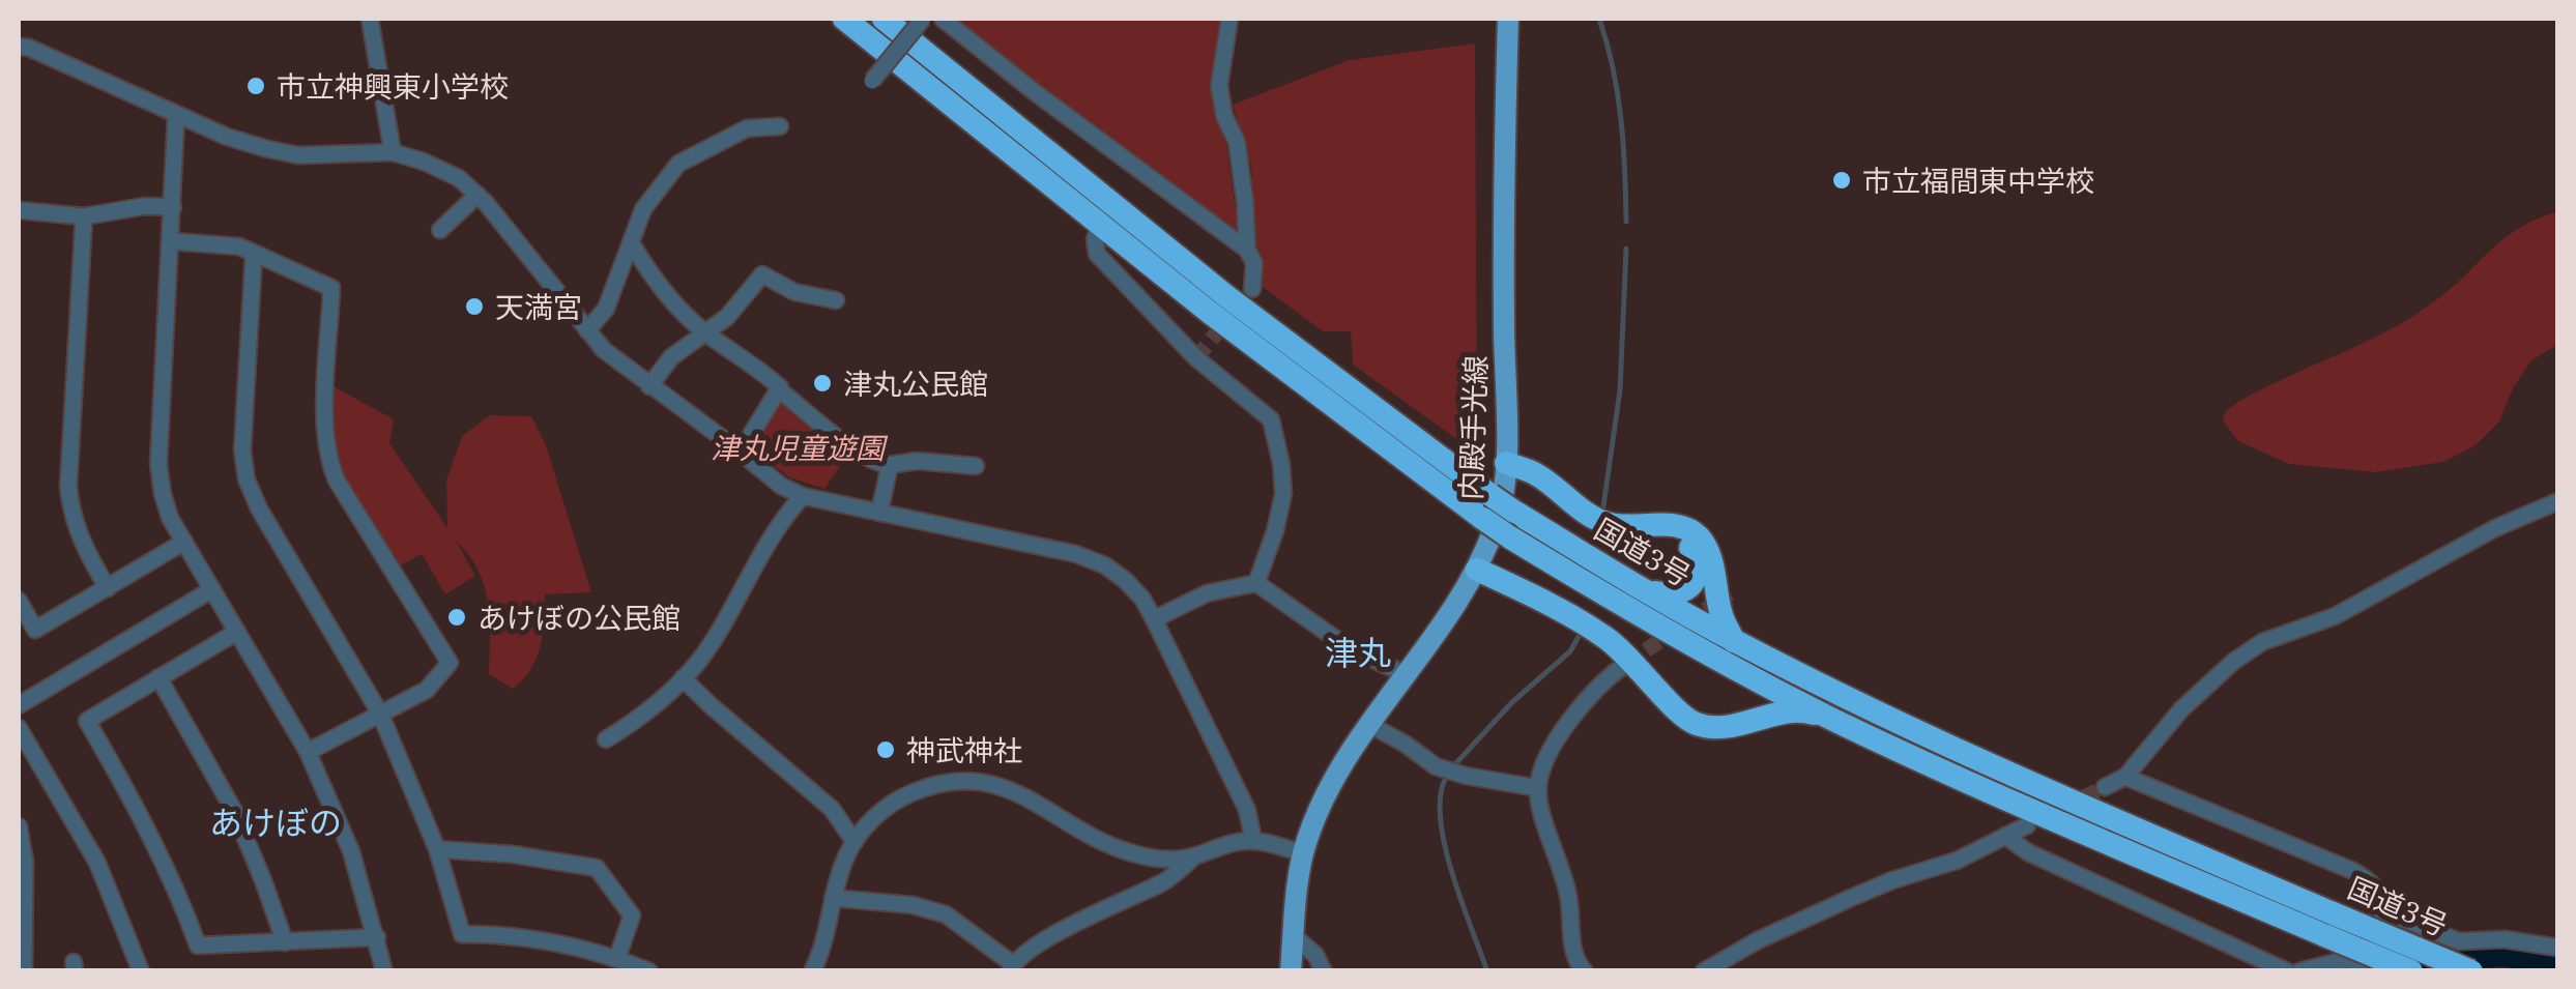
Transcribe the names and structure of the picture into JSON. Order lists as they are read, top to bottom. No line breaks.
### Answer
{"streets":{"highway":["国道3号"],"main road":["内殿手光線"]},"districts":["津丸","あけぼの"],"parks":["津丸児童遊園"],"places":["市立神興東小学校","市立福間東中学校","天満宮","津丸公民館","あけぼの公民館","神武神社"]}
